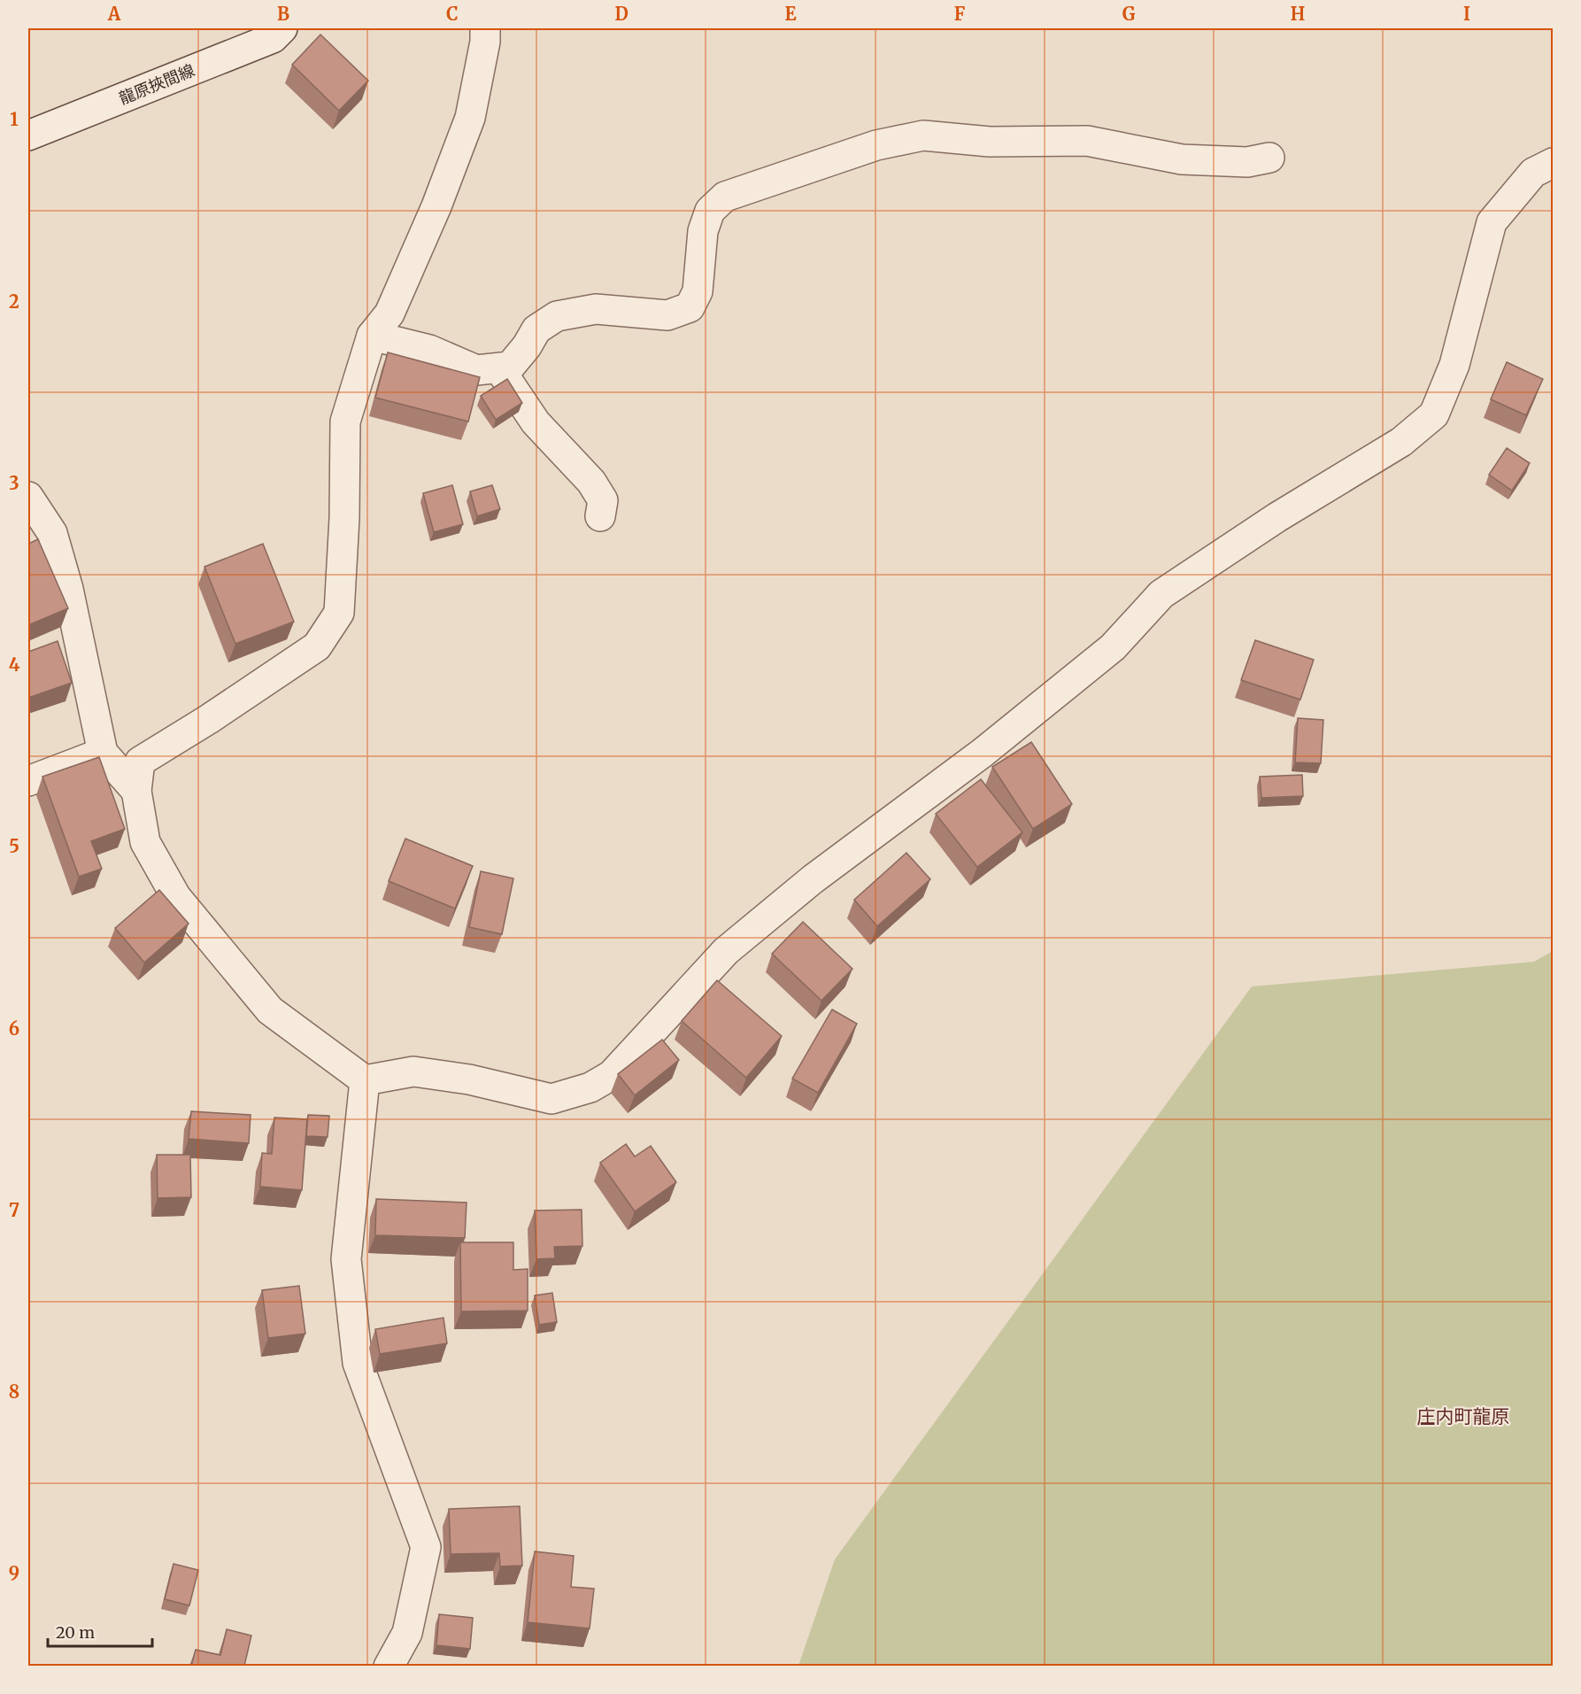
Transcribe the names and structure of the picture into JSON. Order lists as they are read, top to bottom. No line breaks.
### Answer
{"streets":{"street":["龍原挾間線"]},"districts":["庄内町龍原"],"scale_bar":"20 m","grid":{"columns":["A","B","C","D","E","F","G","H","I"],"rows":["1","2","3","4","5","6","7","8","9"]}}
